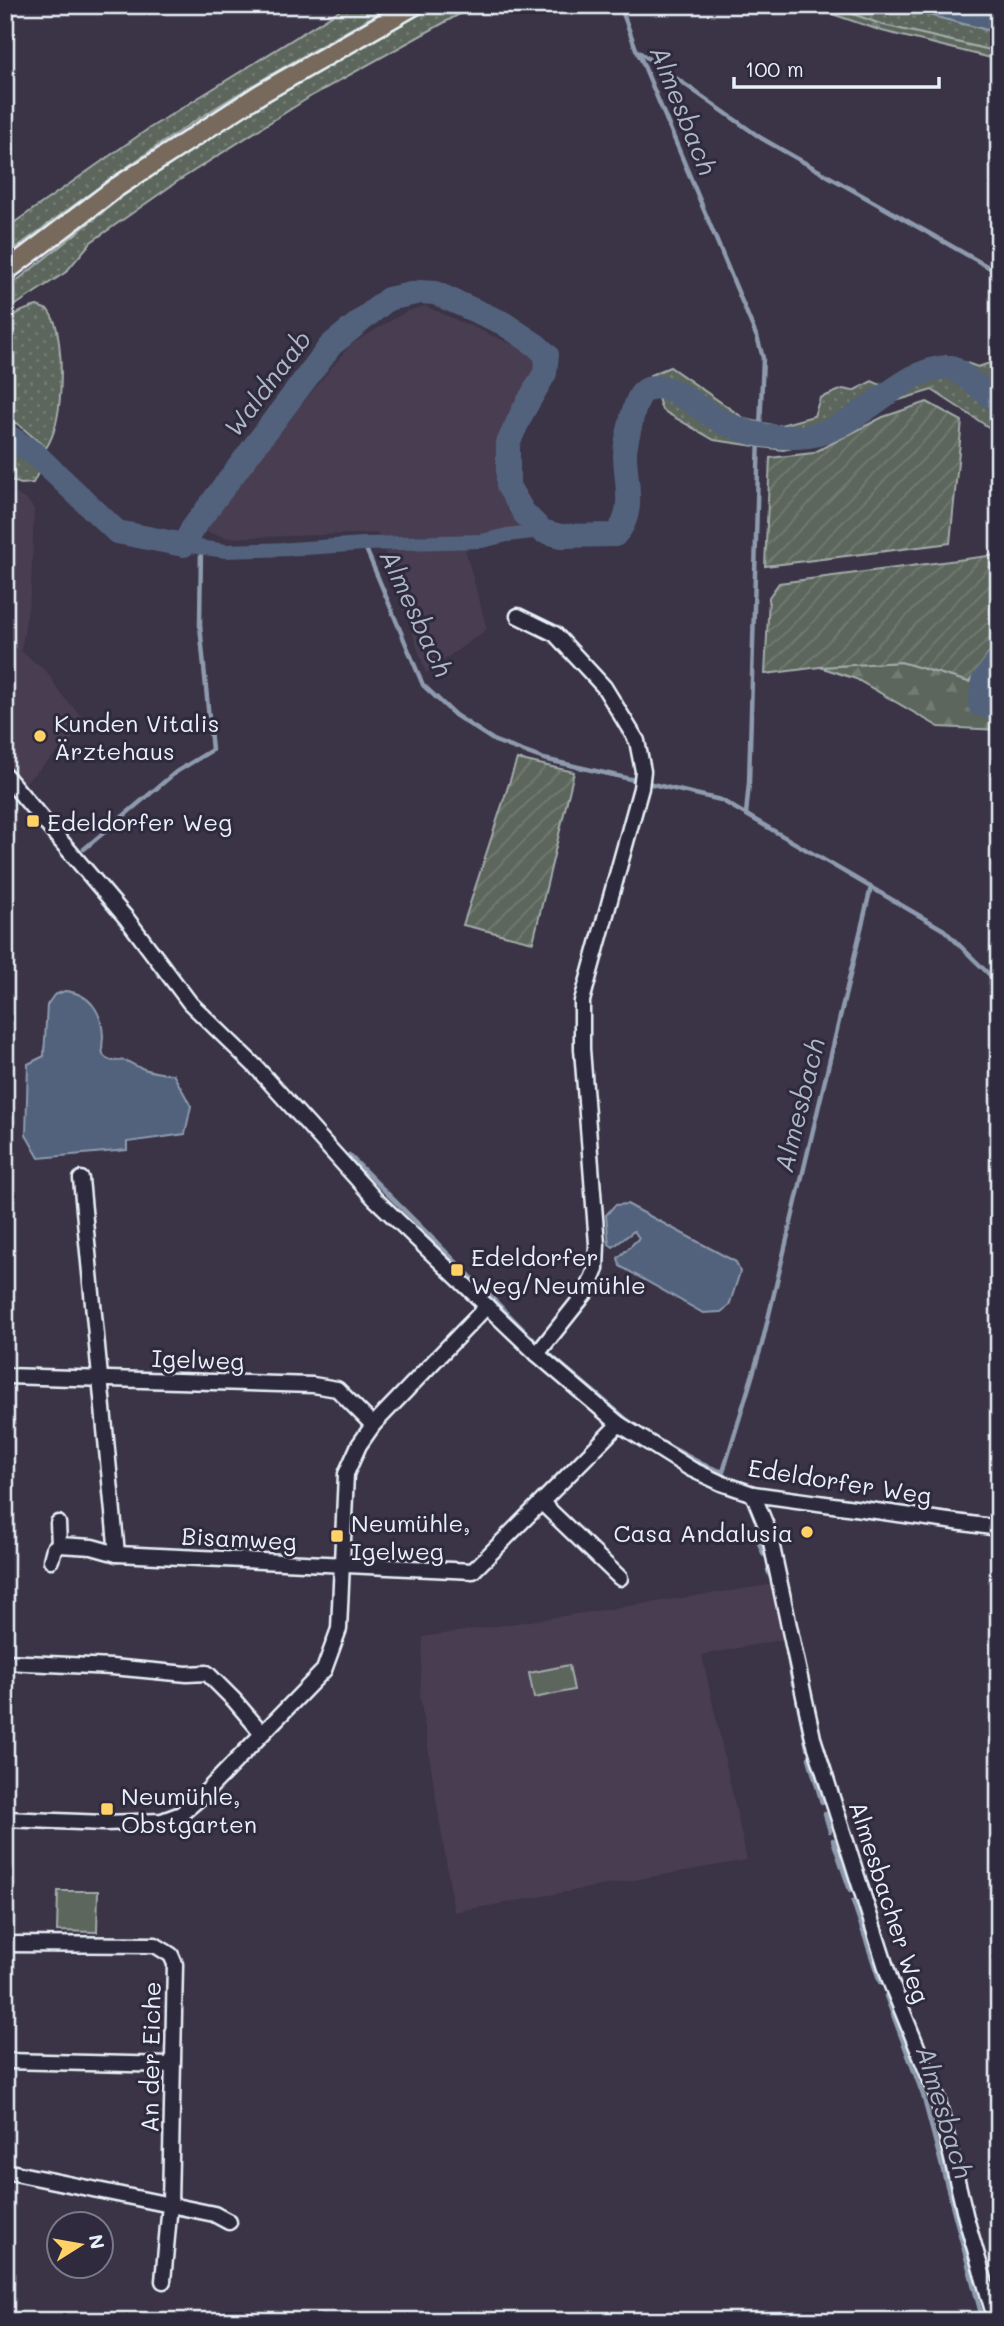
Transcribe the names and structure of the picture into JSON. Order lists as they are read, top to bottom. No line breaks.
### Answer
{"streets":{"street":["Igelweg","Edeldorfer Weg","Bisamweg","Almesbacher Weg","An der Eiche"]},"crossings":[["Edeldorfer Weg","Bisamweg"],["Edeldorfer Weg","Almesbacher Weg"]],"water":["Almesbach","Waldnaab"],"places":{"other":["Kunden Vitalis Ärztehaus","Casa Andalusia"],"transit":["Edeldorfer Weg","Edeldorfer Weg/Neumühle","Neumühle, Igelweg","Neumühle, Obstgarten"]},"scale_bar":"100 m","north":"right"}
